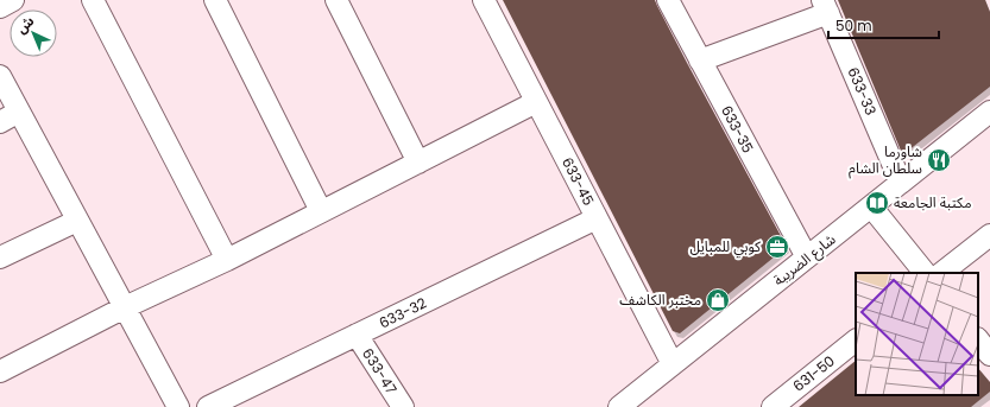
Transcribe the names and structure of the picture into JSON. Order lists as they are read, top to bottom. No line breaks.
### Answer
{"streets":{"street":["633-33","633-35","633-45","شارع الضريبة","633-32","633-47","631-50"]},"crossings":[["633-33","شارع الضريبة"],["633-35","شارع الضريبة"],["633-45","شارع الضريبة"],["633-45","633-32"],["633-32","633-47"]],"places":{"restaurant":["شاورما سلطان الشام"],"library":["مكتبة الجامعة"],"office":["كوبي للمبايل"],"shop":["مختبر الكاشف"]},"scale_bar":"50 m","north":"top left"}
